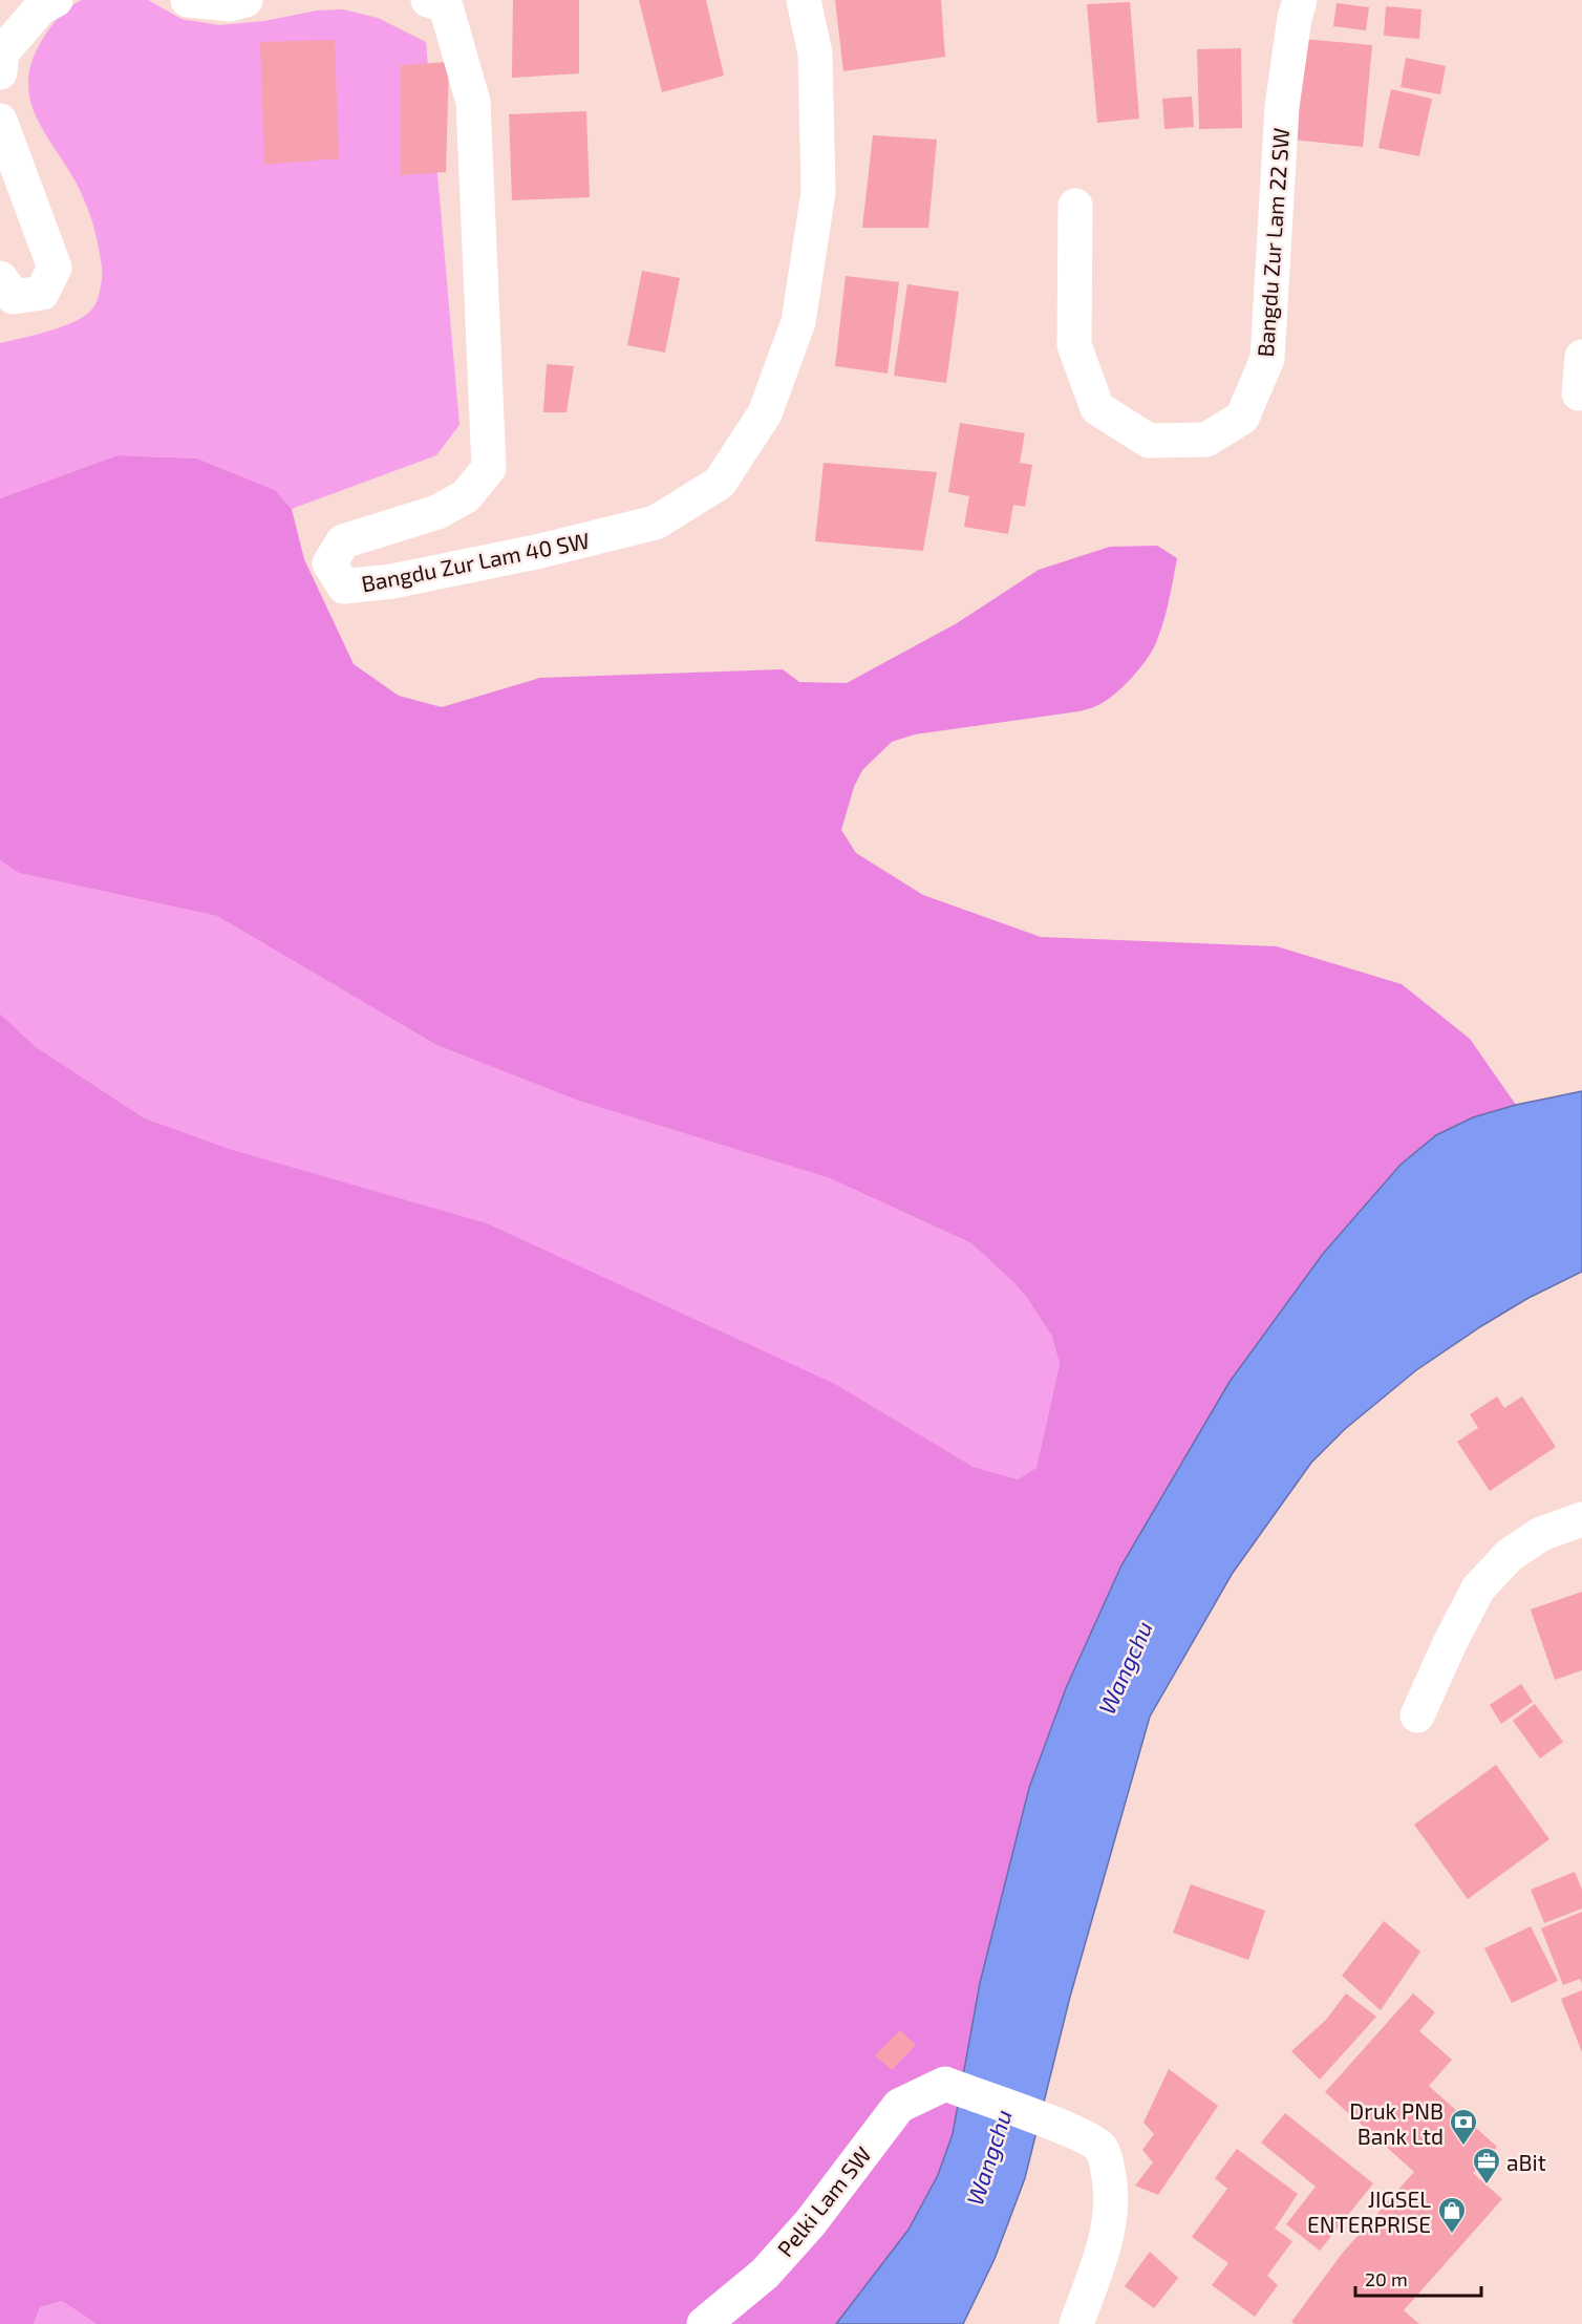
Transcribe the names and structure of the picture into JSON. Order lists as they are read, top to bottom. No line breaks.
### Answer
{"streets":{"street":["Bangdu Zur Lam 22 SW","Bangdu Zur Lam 40 SW","Pelki Lam SW"]},"water":["Wangchu"],"places":{"bank":["Druk PNB Bank Ltd"],"office":["aBit"],"shop":["JIGSEL ENTERPRISE"]},"scale_bar":"20 m"}
